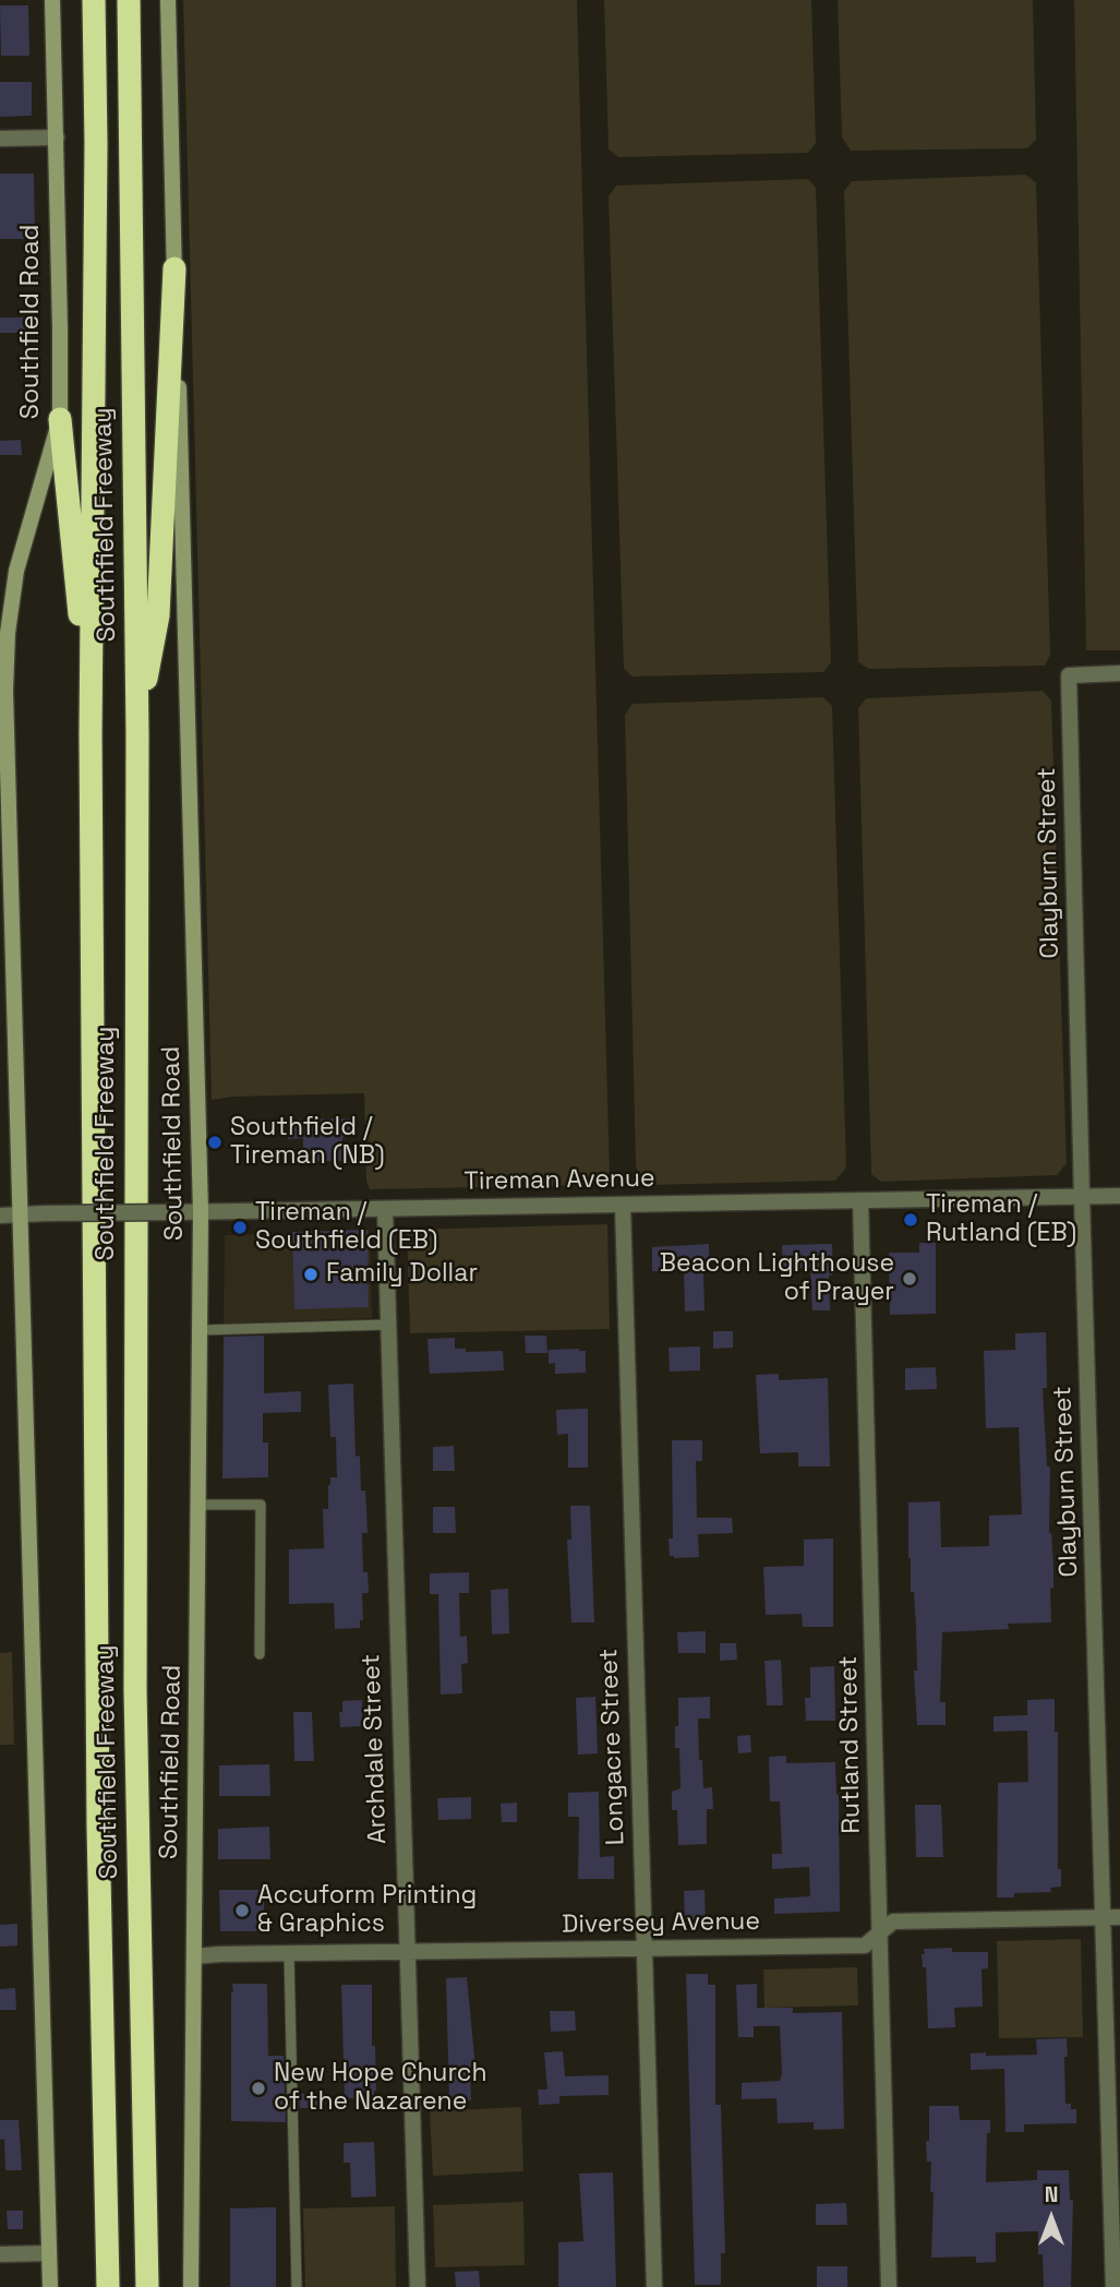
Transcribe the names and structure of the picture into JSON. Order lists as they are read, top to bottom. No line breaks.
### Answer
{"streets":{"highway":["Southfield Freeway"],"main road":["Southfield Road"],"street":["Clayburn Street","Tireman Avenue","Rutland Street","Longacre Street","Archdale Street","Diversey Avenue"]},"crossings":[["Southfield Road","Tireman Avenue"],["Southfield Road","Diversey Avenue"],["Clayburn Street","Tireman Avenue"],["Clayburn Street","Diversey Avenue"],["Tireman Avenue","Rutland Street"],["Tireman Avenue","Longacre Street"],["Tireman Avenue","Archdale Street"],["Rutland Street","Diversey Avenue"],["Longacre Street","Diversey Avenue"],["Archdale Street","Diversey Avenue"]],"places":["Southfield / Tireman (NB)","Tireman / Rutland (EB)","Tireman / Southfield (EB)","Family Dollar","Beacon Lighthouse of Prayer","Accuform Printing & Graphics","New Hope Church of the Nazarene"],"north":"top"}
